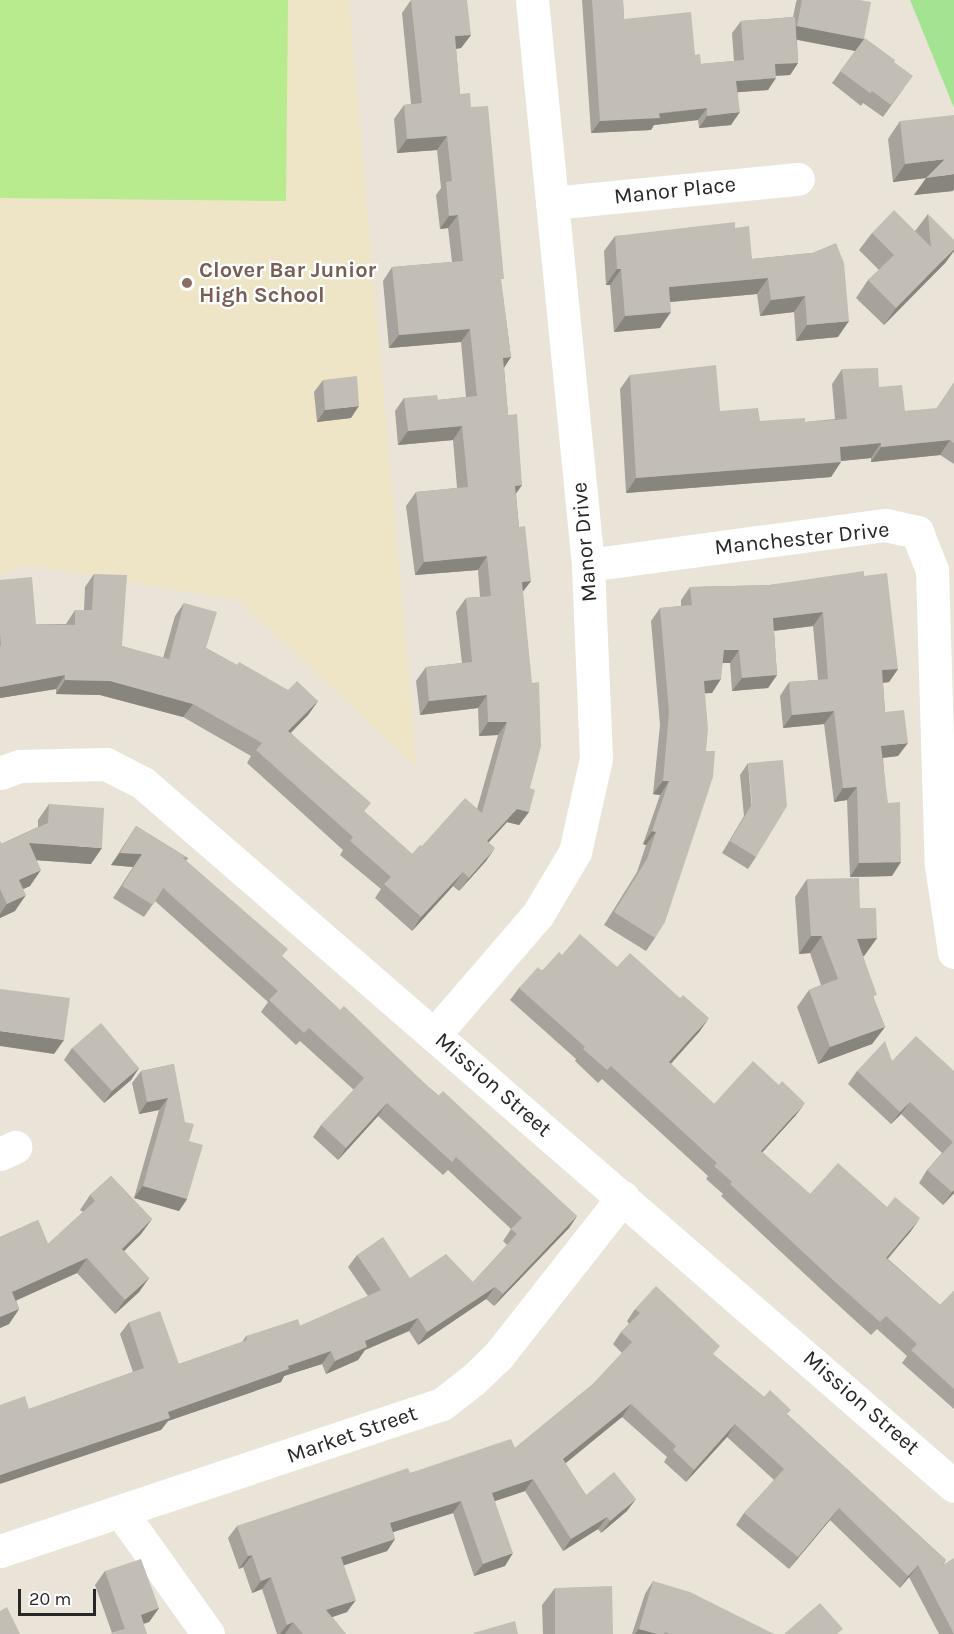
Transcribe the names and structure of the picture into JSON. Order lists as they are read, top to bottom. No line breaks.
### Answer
{"streets":{"street":["Manor Place","Manchester Drive","Manor Drive","Mission Street","Market Street"]},"crossings":[["Manor Place","Manor Drive"],["Manchester Drive","Manor Drive"],["Manor Drive","Mission Street"],["Mission Street","Market Street"]],"places":["Clover Bar Junior High School"],"scale_bar":"20 m"}
